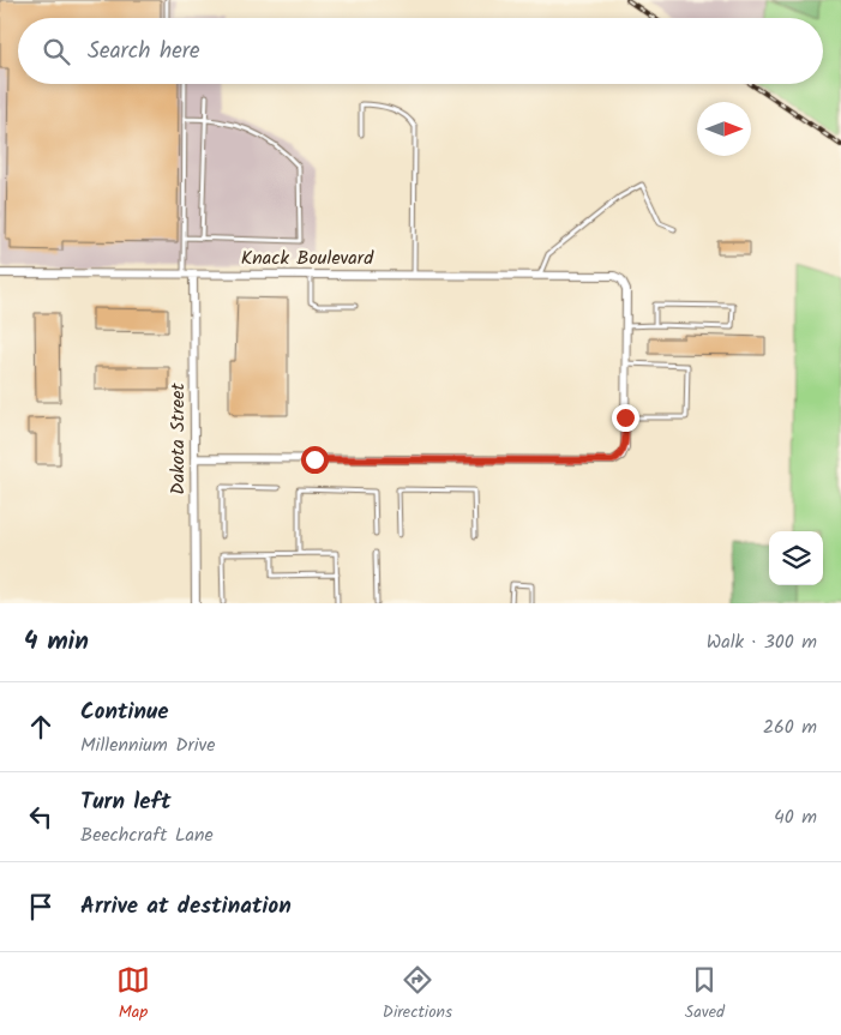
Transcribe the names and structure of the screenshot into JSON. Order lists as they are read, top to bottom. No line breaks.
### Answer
{"streets":{"street":["Knack Boulevard","Dakota Street"]},"crossings":[["Knack Boulevard","Dakota Street"]],"north":"right","page":{"search":"Search here","heading":["4 min","Walk · 300 m"],"list":[["Continue","Millennium Drive","260 m"],["Turn left","Beechcraft Lane","40 m"],"Arrive at destination"],"nav":["Map","Directions","Saved"]}}
